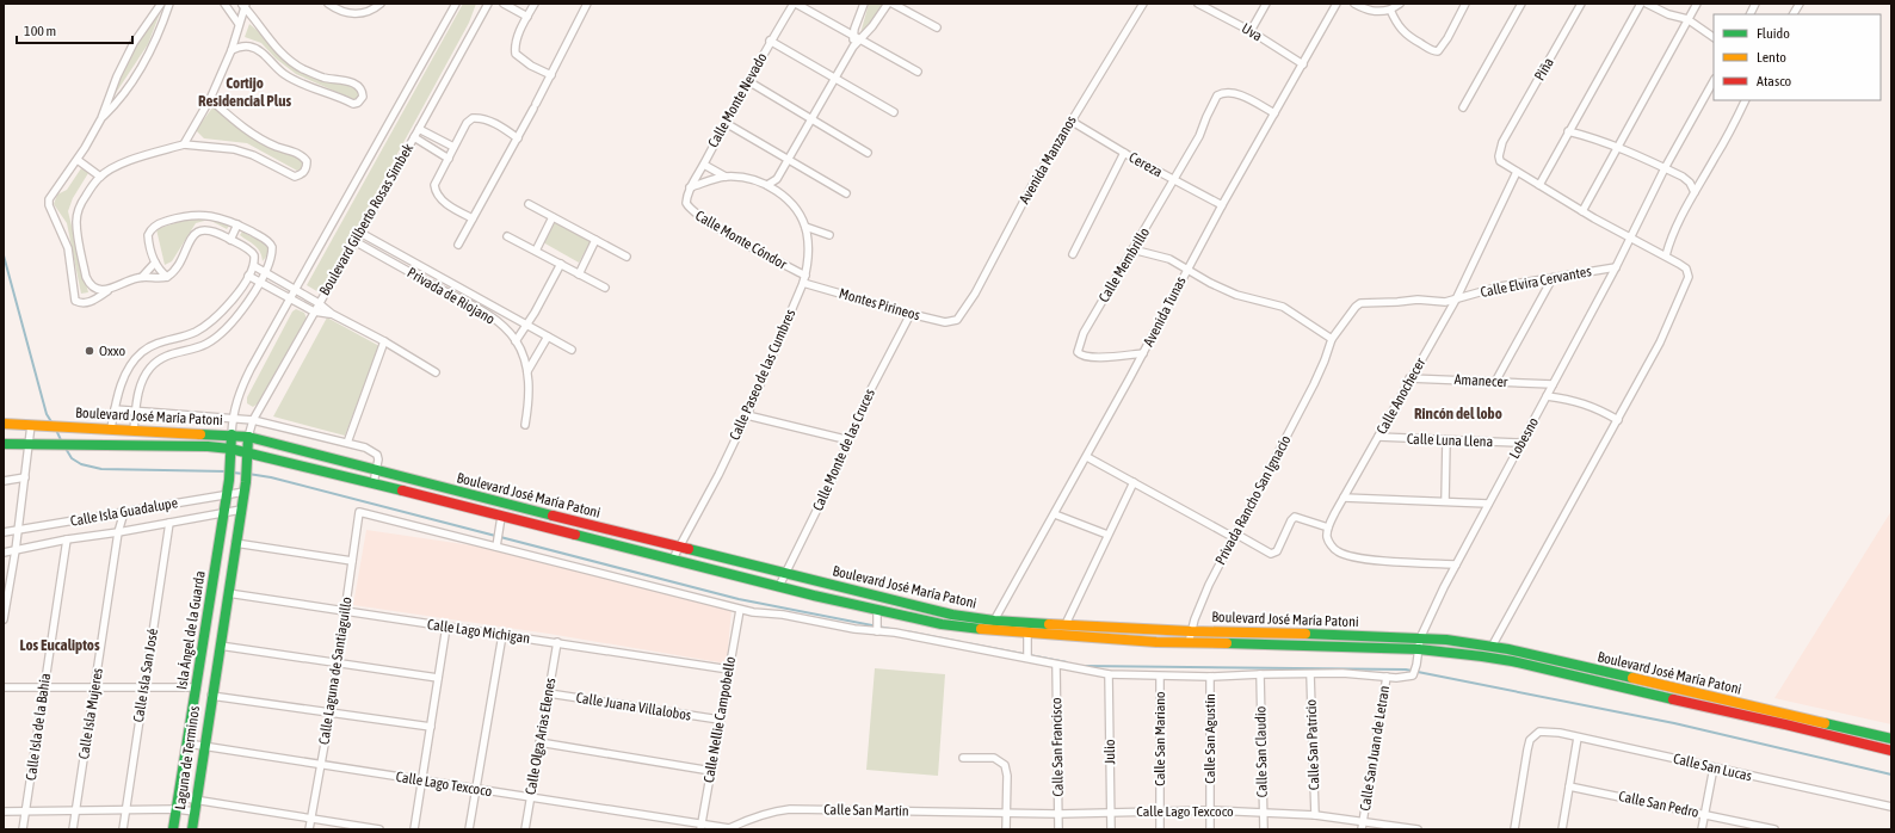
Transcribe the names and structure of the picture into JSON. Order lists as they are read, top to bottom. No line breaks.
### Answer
{"streets":{"main road":["Boulevard José María Patoni","Isla Ángel de la Guarda","Laguna de Terminos"],"street":["Uva","Piña","Calle Monte Nevado","Avenida Manzanos","Cereza","Boulevard Gilberto Rosas Simbek","Calle Monte Cóndor","Calle Membrillo","Calle Elvira Cervantes","Privada de Riojano","Montes Pirineos","Avenida Tunas","Calle Paseo de las Cumbres","Amanecer","Calle Anochecer","Lobesno","Calle Luna Llena","Calle Monte de las Cruces","Privada Rancho San Ignacio","Calle Isla Guadalupe","Calle Lago Michigan","Calle Laguna de Santiaguillo","Calle Isla San José","Calle Juana Villalobos","Calle Isla Mujeres","Calle Nellie Campobello","Calle Isla de la Bahía","Calle Olga Arias Elenes","Calle San Mariano","Calle San Agustín","Calle San Patricio","Calle San Francisco","Calle San Juan de Letran","Julio","Calle San Claudio","Calle San Lucas","Calle Lago Texcoco","Calle San Pedro","Calle San Martín"]},"crossings":[["Uva","Avenida Tunas"],["Piña","Calle Anochecer"],["Calle Monte Nevado","Calle Monte Cóndor"],["Calle Monte Nevado","Calle Paseo de las Cumbres"],["Avenida Manzanos","Cereza"],["Avenida Manzanos","Montes Pirineos"],["Cereza","Calle Membrillo"],["Cereza","Avenida Tunas"],["Boulevard Gilberto Rosas Simbek","Privada de Riojano"],["Boulevard Gilberto Rosas Simbek","Boulevard José María Patoni"],["Boulevard Gilberto Rosas Simbek","Isla Ángel de la Guarda"],["Boulevard Gilberto Rosas Simbek","Laguna de Terminos"],["Calle Monte Cóndor","Calle Paseo de las Cumbres"],["Calle Membrillo","Avenida Tunas"],["Calle Elvira Cervantes","Calle Anochecer"],["Calle Elvira Cervantes","Lobesno"],["Calle Elvira Cervantes","Privada Rancho San Ignacio"],["Montes Pirineos","Calle Paseo de las Cumbres"],["Montes Pirineos","Calle Monte de las Cruces"],["Avenida Tunas","Boulevard José María Patoni"],["Calle Paseo de las Cumbres","Boulevard José María Patoni"],["Amanecer","Calle Anochecer"],["Amanecer","Lobesno"],["Calle Anochecer","Calle Luna Llena"],["Boulevard José María Patoni","Lobesno"],["Boulevard José María Patoni","Calle Monte de las Cruces"],["Boulevard José María Patoni","Privada Rancho San Ignacio"],["Boulevard José María Patoni","Isla Ángel de la Guarda"],["Boulevard José María Patoni","Laguna de Terminos"],["Lobesno","Calle Luna Llena"],["Calle Isla Guadalupe","Isla Ángel de la Guarda"],["Calle Isla Guadalupe","Calle Isla San José"],["Calle Isla Guadalupe","Calle Isla Mujeres"],["Calle Isla Guadalupe","Calle Isla de la Bahía"],["Calle Isla Guadalupe","Laguna de Terminos"],["Isla Ángel de la Guarda","Calle Lago Texcoco"],["Calle Lago Michigan","Calle Laguna de Santiaguillo"],["Calle Lago Michigan","Calle Nellie Campobello"],["Calle Lago Michigan","Calle Olga Arias Elenes"],["Calle Lago Michigan","Laguna de Terminos"],["Calle Laguna de Santiaguillo","Calle Lago Texcoco"],["Calle Juana Villalobos","Calle Nellie Campobello"],["Calle Juana Villalobos","Calle Olga Arias Elenes"],["Calle Nellie Campobello","Calle Lago Texcoco"],["Calle Olga Arias Elenes","Calle Lago Texcoco"],["Calle San Mariano","Calle Lago Texcoco"],["Calle San Agustín","Calle Lago Texcoco"],["Calle San Patricio","Calle Lago Texcoco"],["Calle San Francisco","Calle Lago Texcoco"],["Calle San Juan de Letran","Calle Lago Texcoco"],["Julio","Calle Lago Texcoco"],["Calle San Claudio","Calle Lago Texcoco"],["Laguna de Terminos","Calle Lago Texcoco"],["Calle Lago Texcoco","Calle San Martín"]],"districts":["Cortijo Residencial Plus","Rincón del lobo","Los Eucaliptos"],"places":["Oxxo"],"legend":["Fluido","Lento","Atasco"],"scale_bar":"100 m"}
